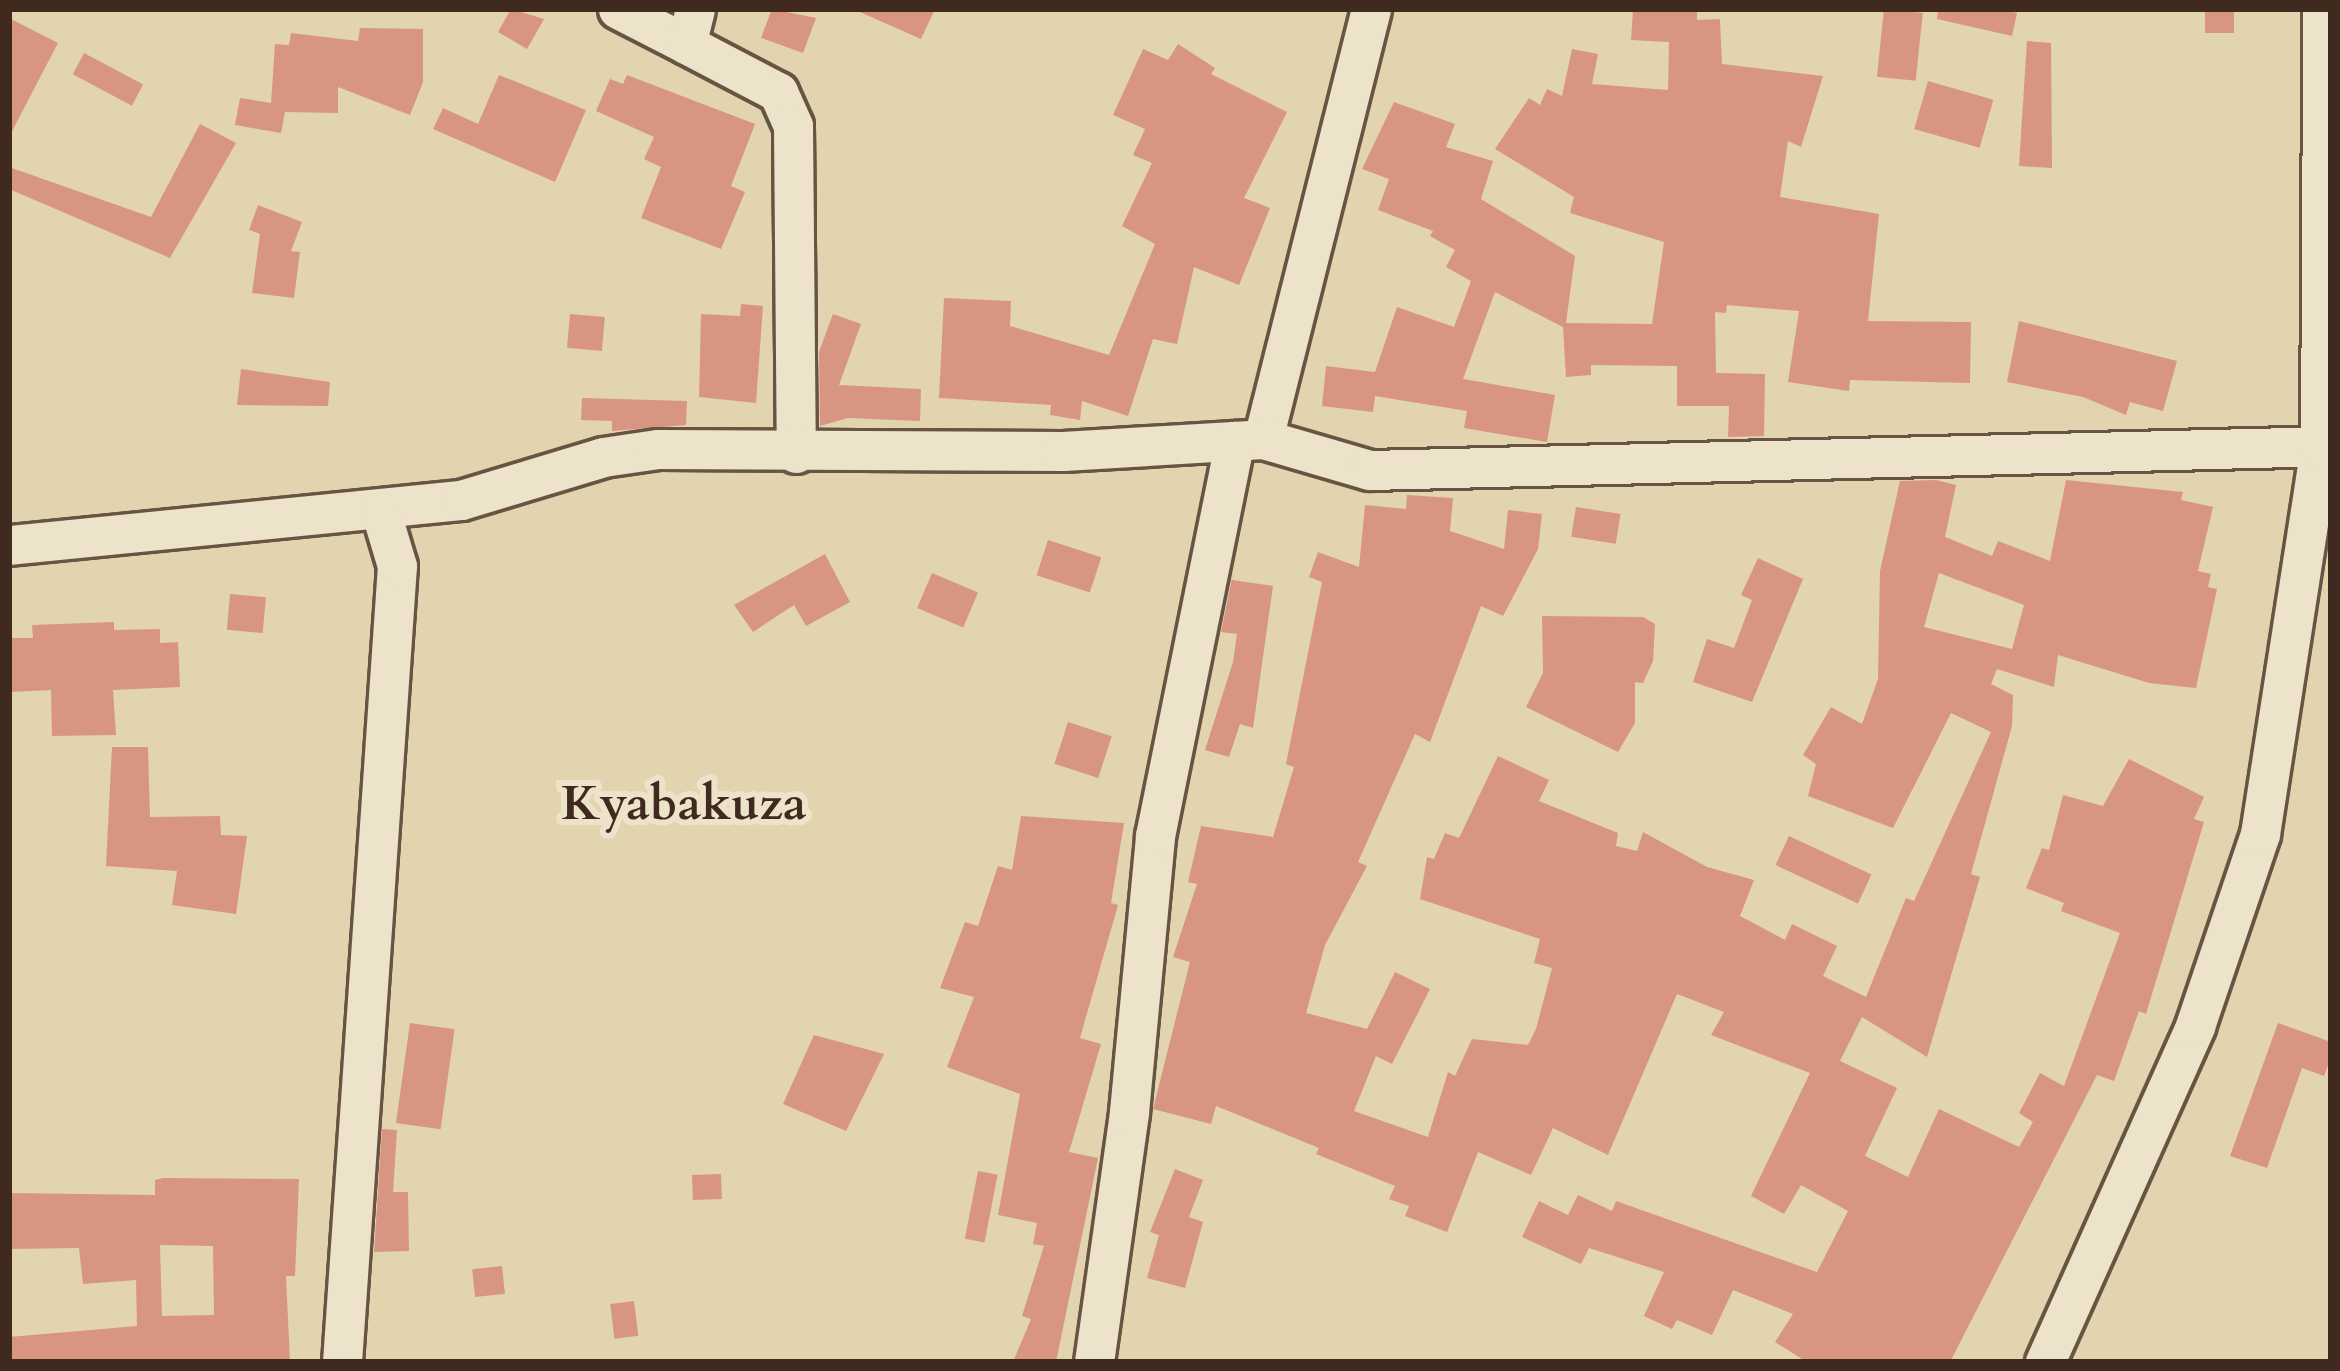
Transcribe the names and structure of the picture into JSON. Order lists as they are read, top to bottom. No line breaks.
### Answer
{"districts":["Kyabakuza"]}
